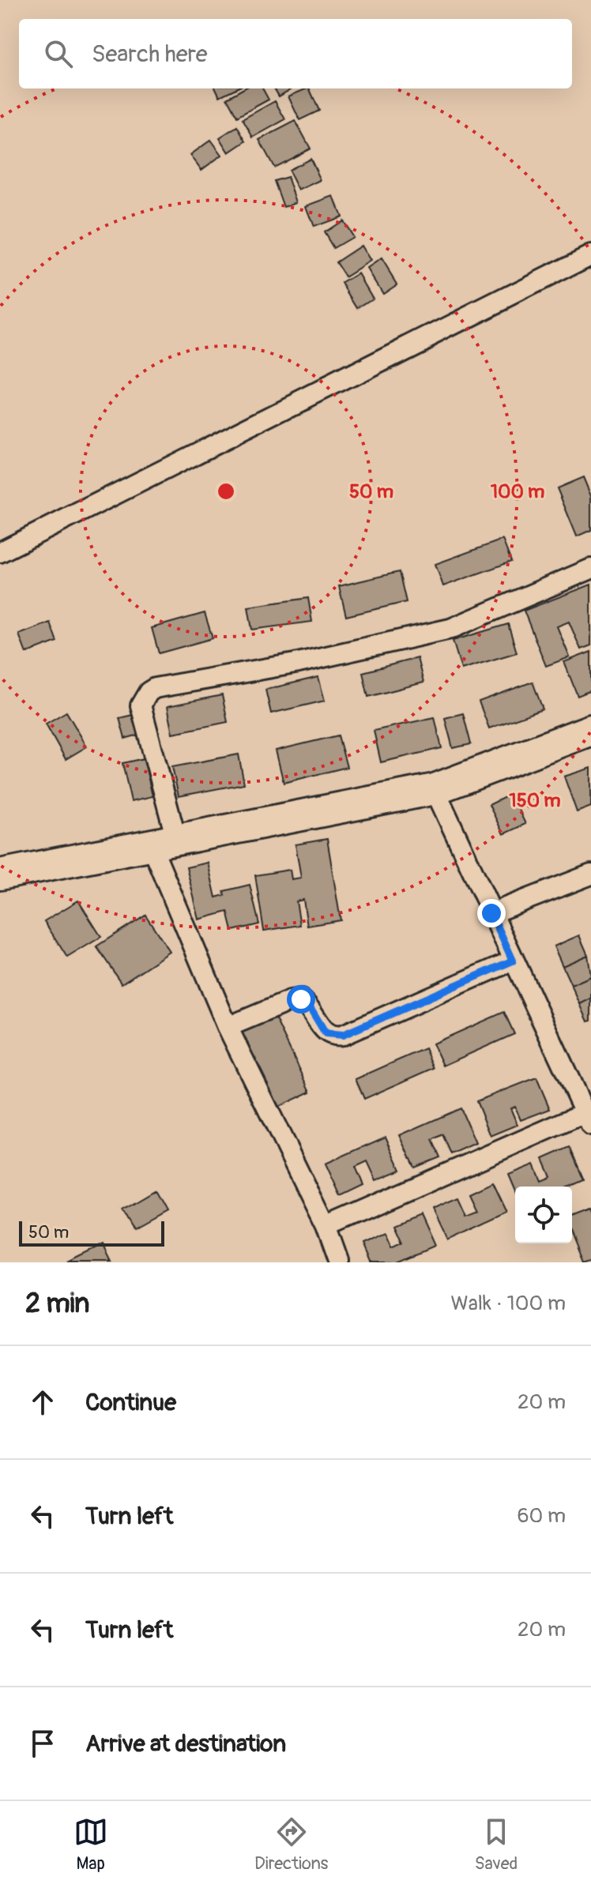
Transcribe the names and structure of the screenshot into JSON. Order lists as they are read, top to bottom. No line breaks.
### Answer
{"scale_bar":"50 m","page":{"search":"Search here","scale":"50 m","heading":["2 min","Walk · 100 m"],"list":[["Continue","20 m"],["Turn left","60 m"],["Turn left","20 m"],"Arrive at destination"],"nav":["Map","Directions","Saved"]},"rings":["50 m","100 m","150 m"]}
